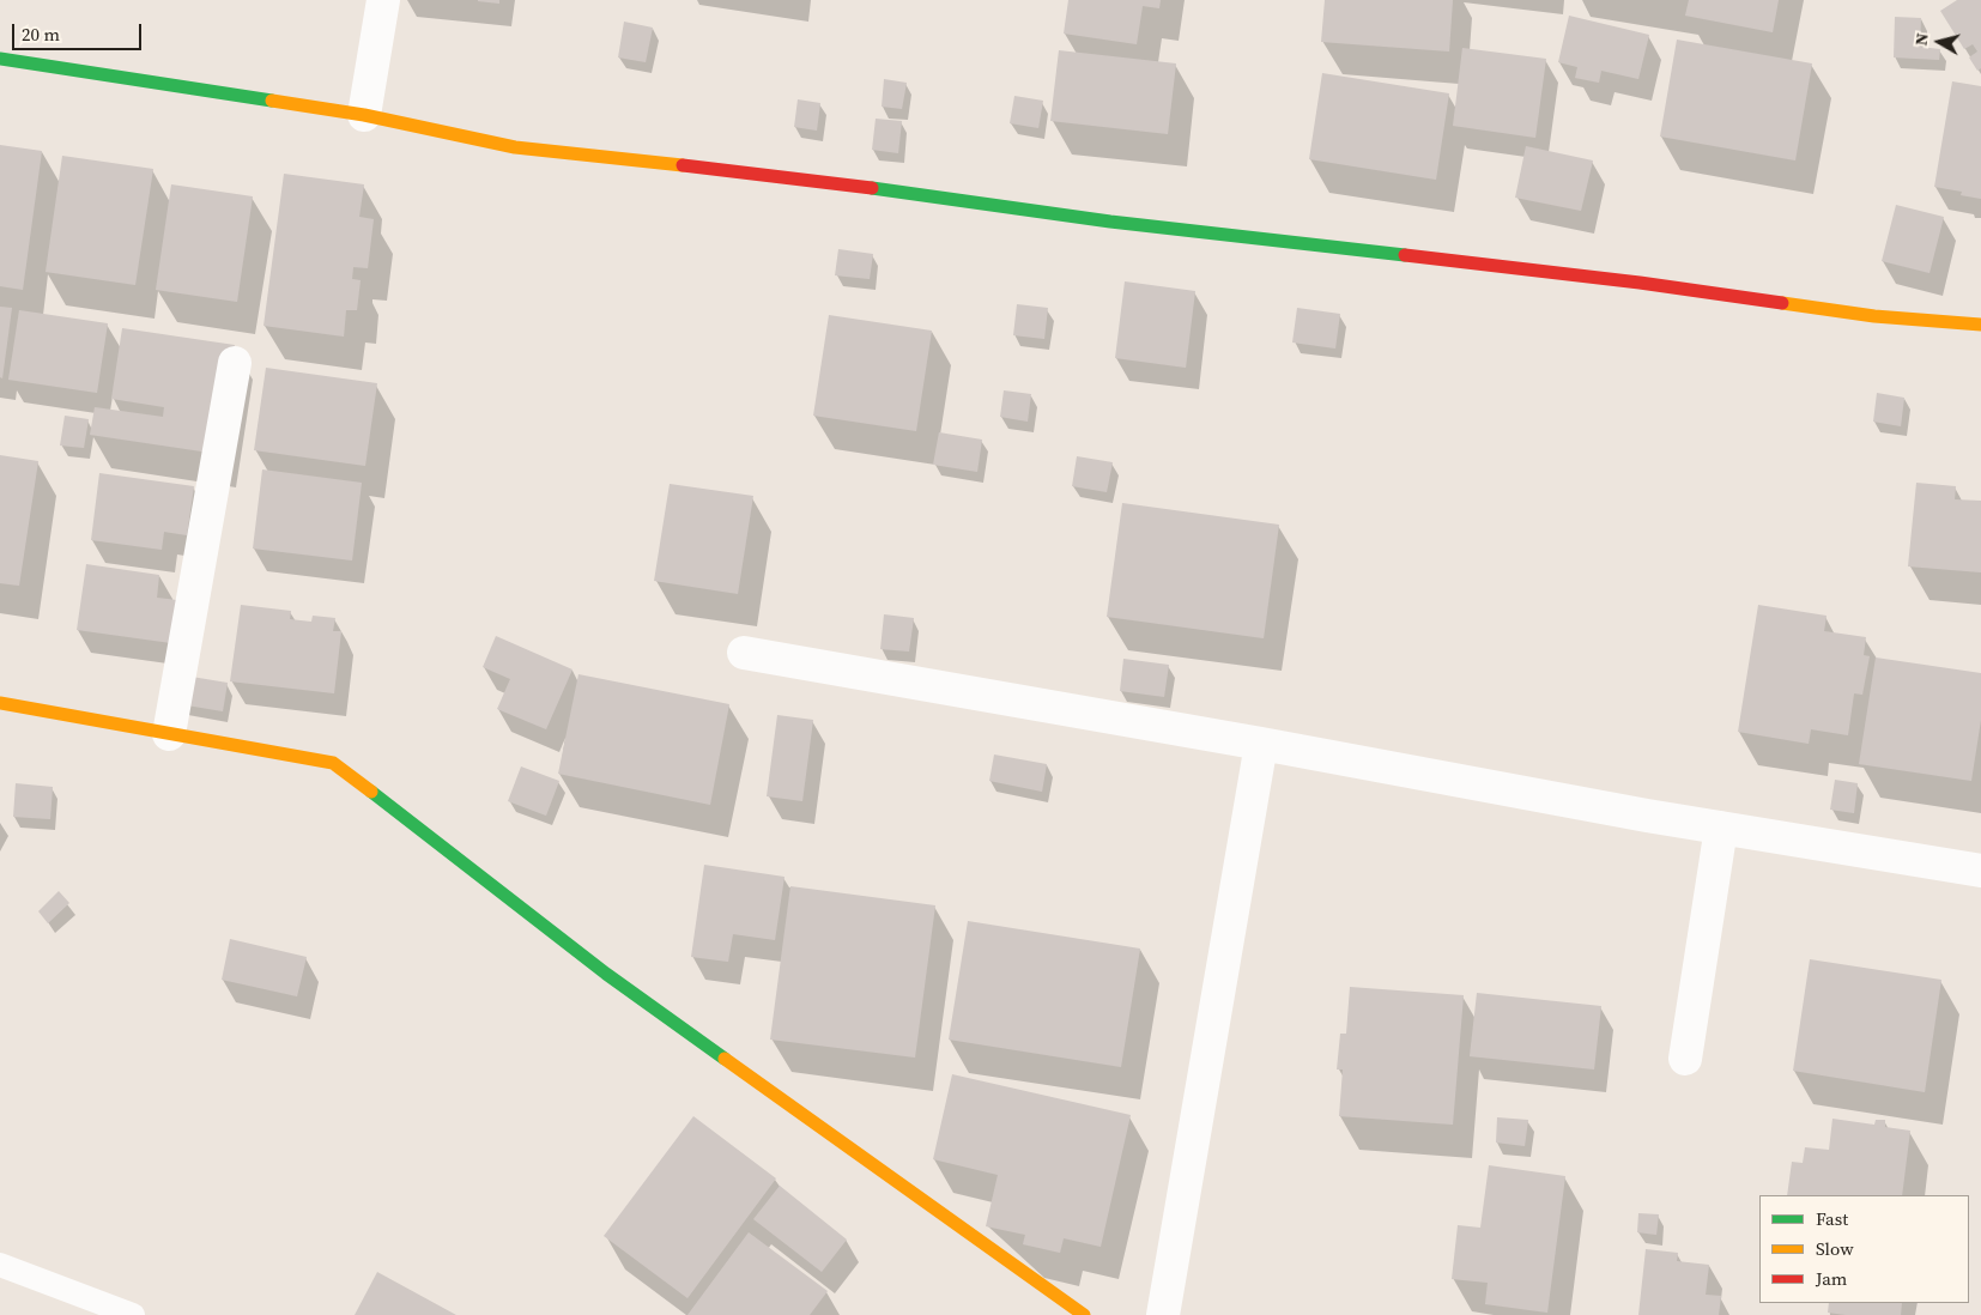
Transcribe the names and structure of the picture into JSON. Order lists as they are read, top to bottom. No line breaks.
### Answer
{"legend":["Fast","Slow","Jam"],"scale_bar":"20 m","north":"left"}
